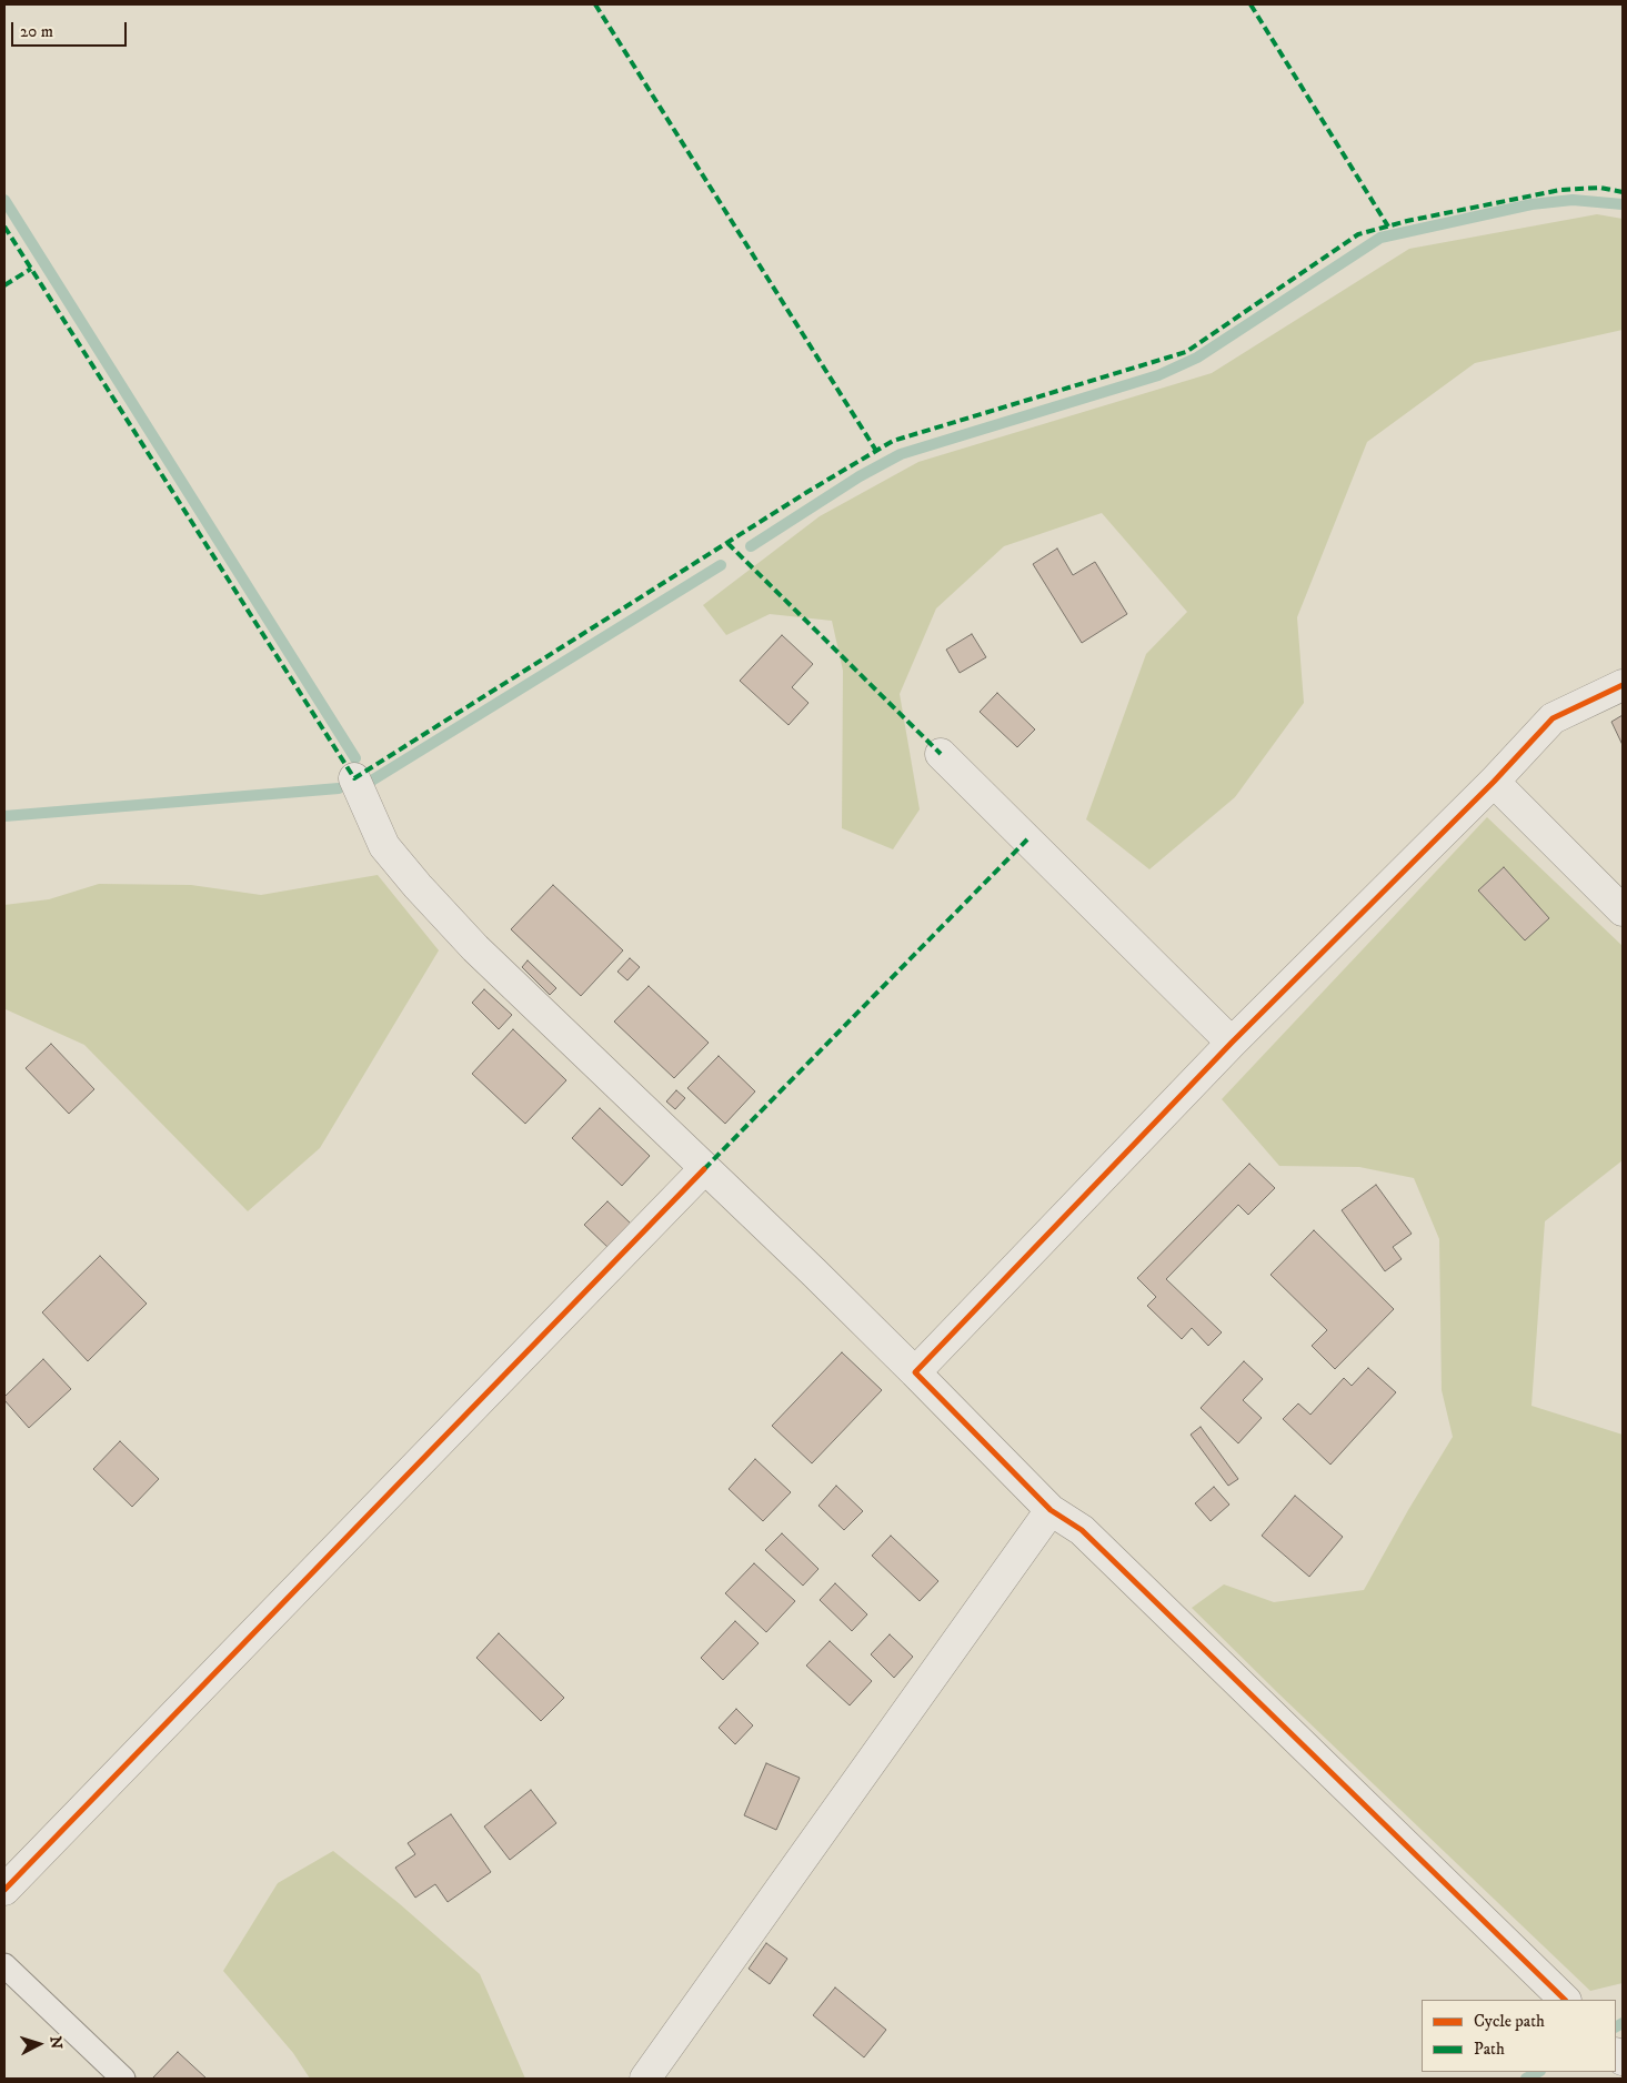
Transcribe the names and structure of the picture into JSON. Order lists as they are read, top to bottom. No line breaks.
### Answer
{"legend":["Cycle path","Path"],"scale_bar":"20 m","north":"right"}
